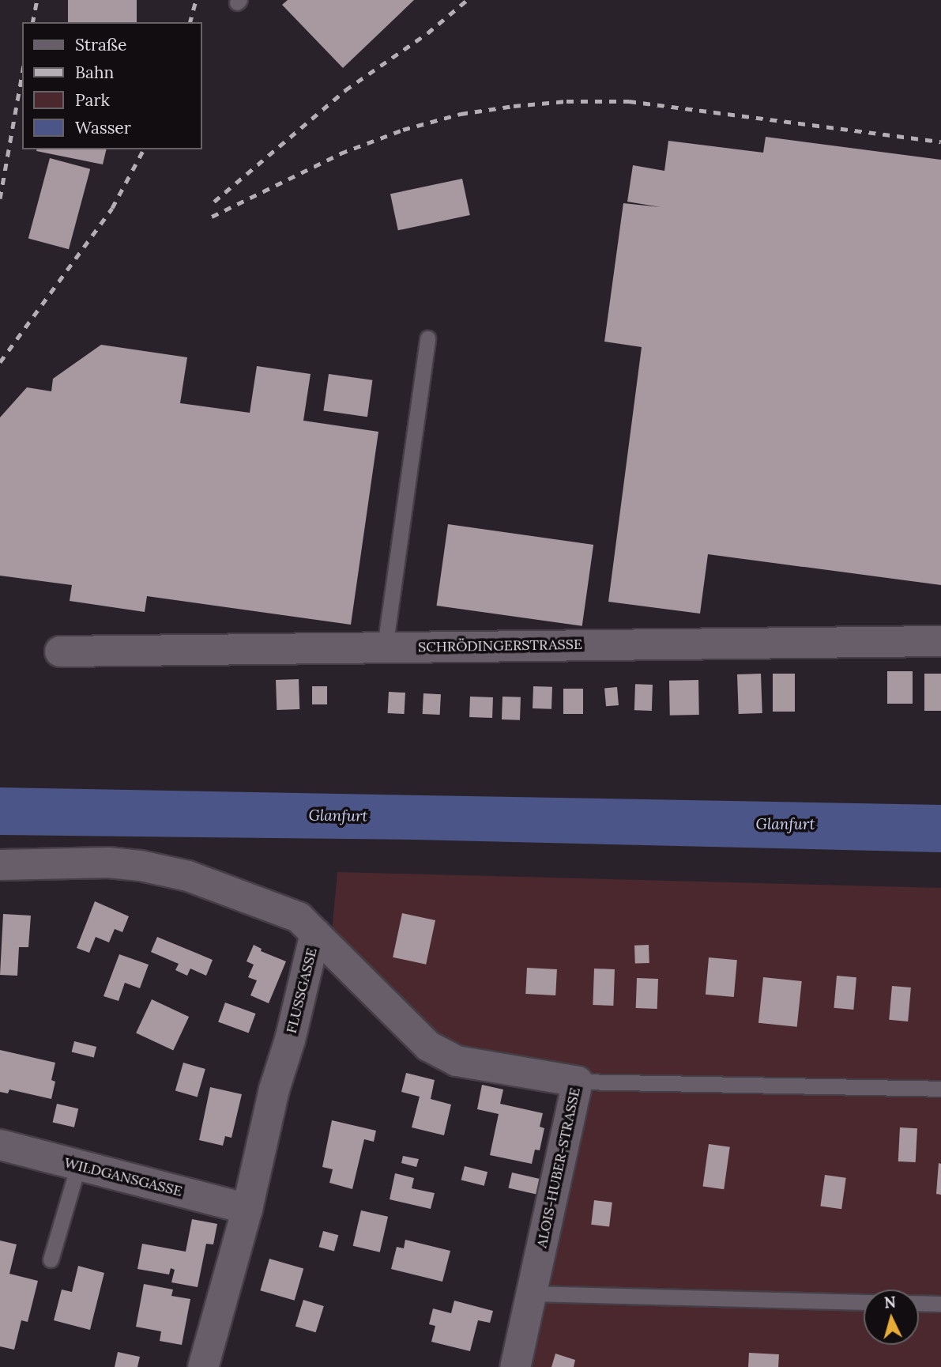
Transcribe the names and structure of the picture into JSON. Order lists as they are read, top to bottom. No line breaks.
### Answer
{"streets":{"street":["SCHRÖDINGERSTRASSE","FLUSSGASSE","ALOIS-HUBER-STRASSE","WILDGANSGASSE"]},"crossings":[["FLUSSGASSE","ALOIS-HUBER-STRASSE"],["FLUSSGASSE","WILDGANSGASSE"]],"water":["Glanfurt"],"legend":["Straße","Bahn","Park","Wasser"],"north":"top"}
